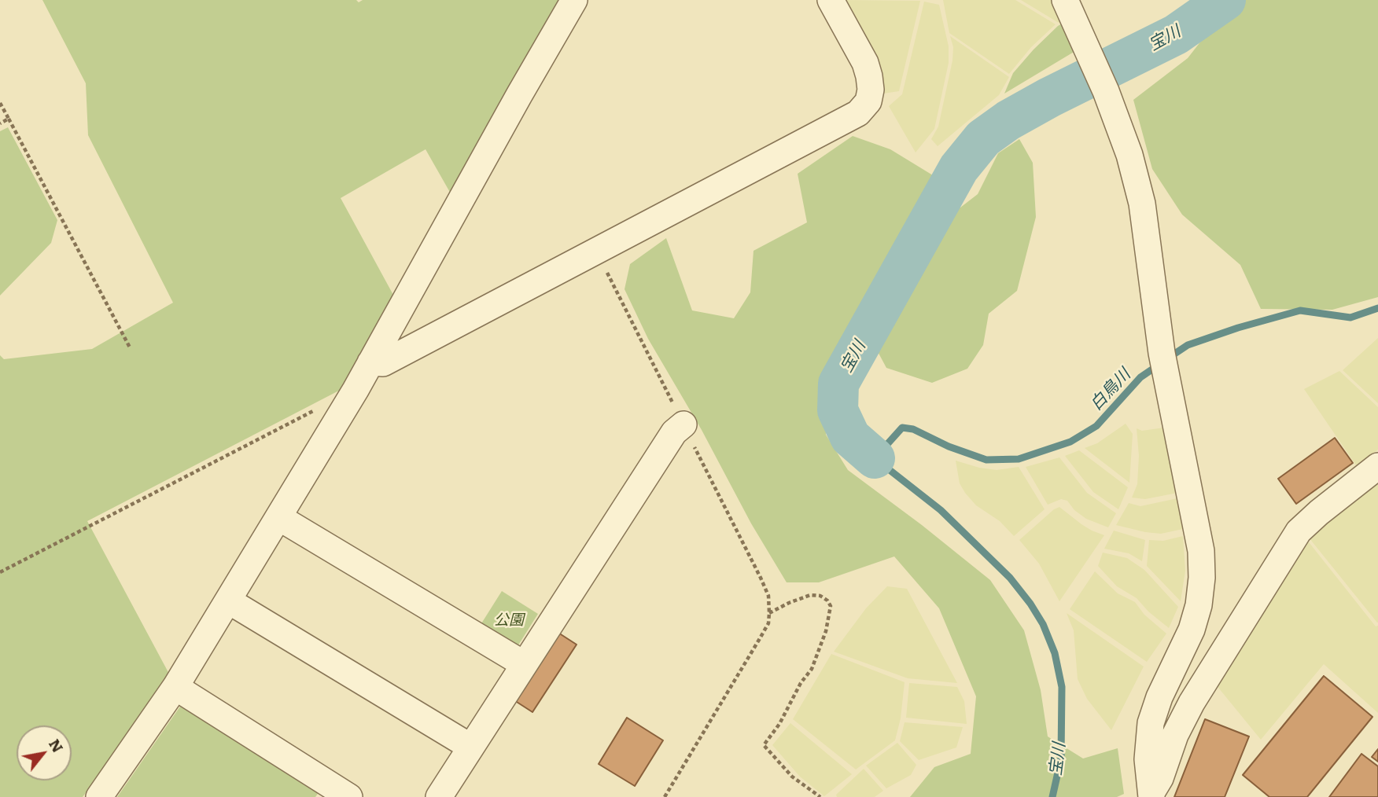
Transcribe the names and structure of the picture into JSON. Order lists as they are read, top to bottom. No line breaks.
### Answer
{"water":["宝川","白鳥川"],"parks":["公園"],"north":"top right"}
